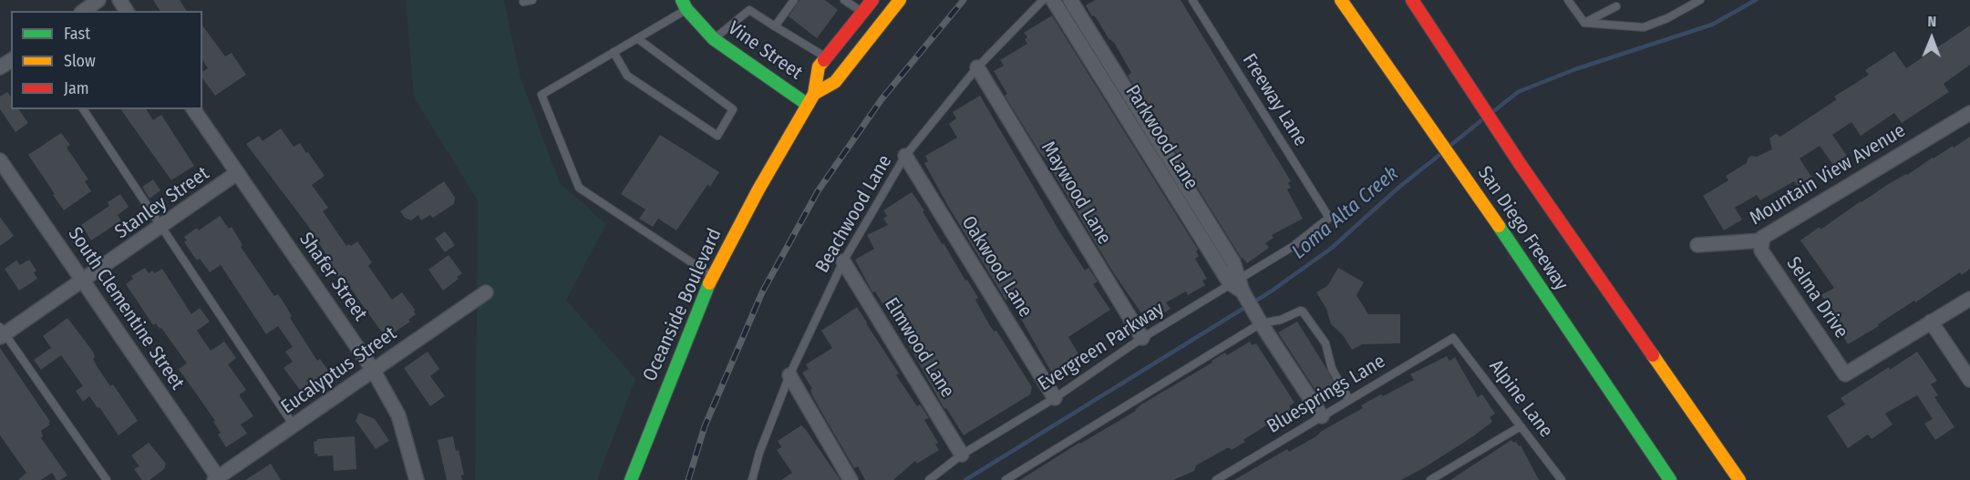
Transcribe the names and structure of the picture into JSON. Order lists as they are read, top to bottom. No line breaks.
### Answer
{"streets":{"main road":["Vine Street","San Diego Freeway","Oceanside Boulevard"],"street":["Parkwood Lane","Mountain View Avenue","Maywood Lane","Stanley Street","Oakwood Lane","Shafer Street","Selma Drive","South Clementine Street","Elmwood Lane","Eucalyptus Street"],"lane":["Freeway Lane","Beachwood Lane","Evergreen Parkway","Bluesprings Lane","Alpine Lane"]},"crossings":[["Vine Street","Oceanside Boulevard"],["Freeway Lane","Evergreen Parkway"],["Parkwood Lane","Evergreen Parkway"],["Parkwood Lane","Bluesprings Lane"],["Mountain View Avenue","Selma Drive"],["Maywood Lane","Beachwood Lane"],["Maywood Lane","Evergreen Parkway"],["Stanley Street","Shafer Street"],["Stanley Street","South Clementine Street"],["Beachwood Lane","Oakwood Lane"],["Beachwood Lane","Elmwood Lane"],["Oakwood Lane","Evergreen Parkway"],["Shafer Street","Eucalyptus Street"],["South Clementine Street","Eucalyptus Street"],["Evergreen Parkway","Elmwood Lane"],["Bluesprings Lane","Alpine Lane"]],"water":["Loma Alta Creek"],"legend":["Fast","Slow","Jam"],"north":"top"}
